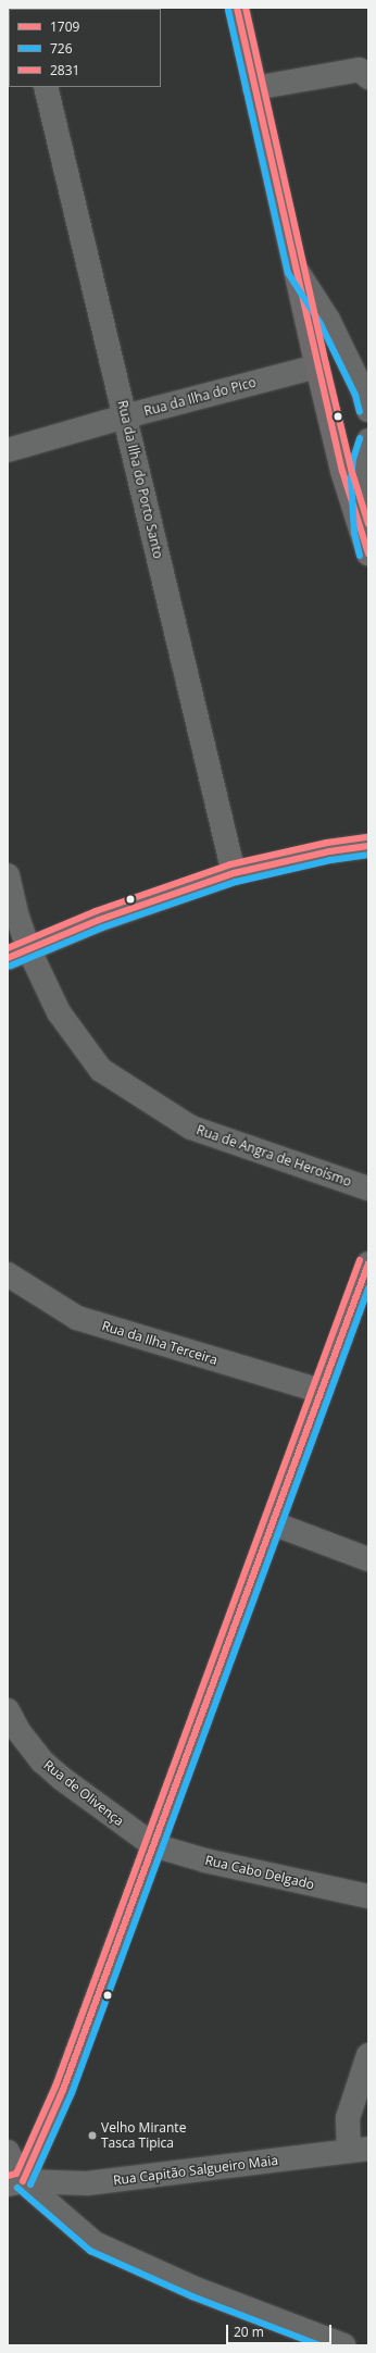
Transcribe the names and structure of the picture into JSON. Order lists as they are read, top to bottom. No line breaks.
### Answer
{"streets":{"street":["Rua da Ilha do Pico","Rua da Ilha do Porto Santo","Rua de Angra de Heroísmo","Rua da Ilha Terceira","Rua de Olivença","Rua Cabo Delgado","Rua Capitão Salgueiro Maia"]},"crossings":[["Rua da Ilha do Pico","Rua da Ilha do Porto Santo"],["Rua de Olivença","Rua Cabo Delgado"]],"places":["Velho Mirante Tasca Tipica"],"lines":["transit line 1709","transit line 2831","transit line 726"],"legend":["1709","726","2831"],"scale_bar":"20 m"}
